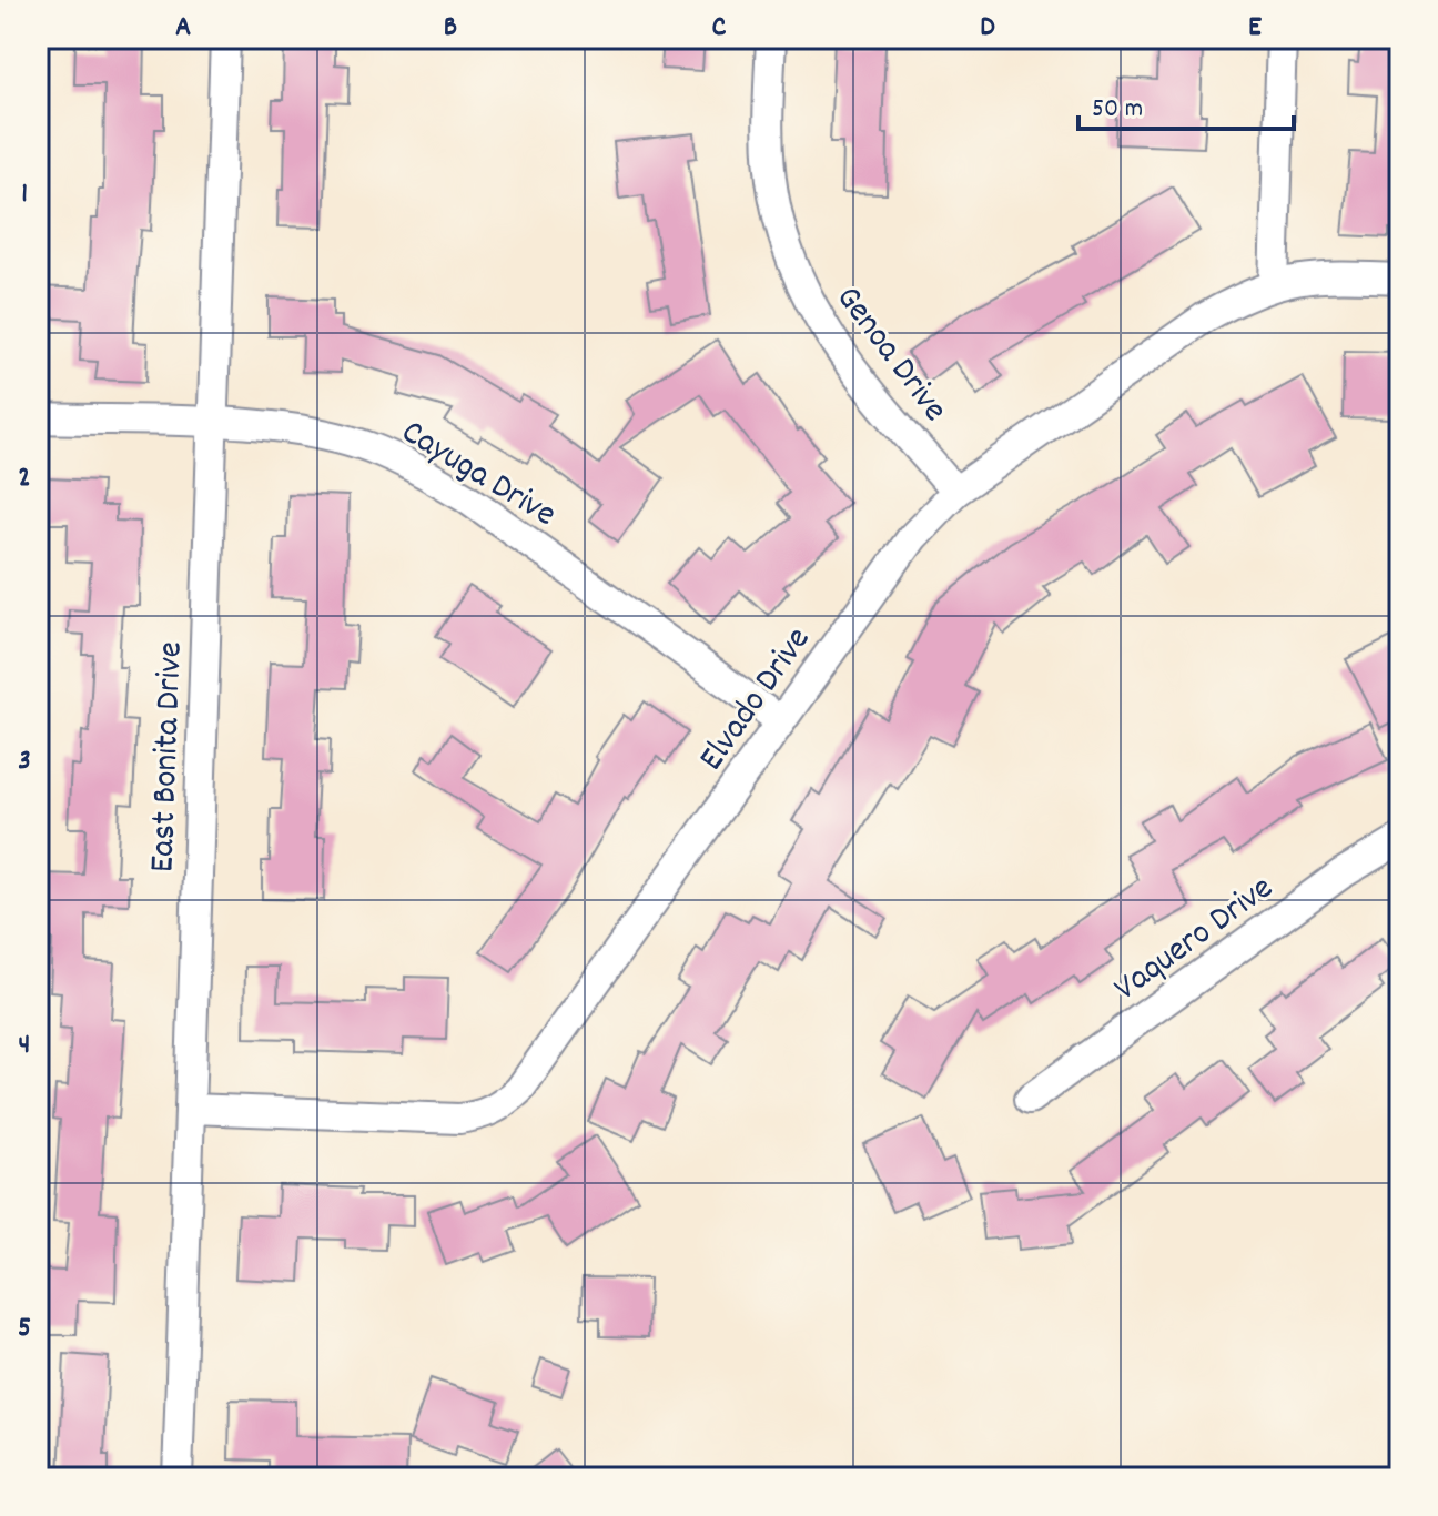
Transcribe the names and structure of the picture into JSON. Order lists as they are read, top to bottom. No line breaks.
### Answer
{"streets":{"street":["Genoa Drive","Cayuga Drive","Elvado Drive","East Bonita Drive","Vaquero Drive"]},"crossings":[["Genoa Drive","Elvado Drive"],["Cayuga Drive","Elvado Drive"],["Cayuga Drive","East Bonita Drive"],["Elvado Drive","East Bonita Drive"]],"scale_bar":"50 m","grid":{"columns":["A","B","C","D","E"],"rows":["1","2","3","4","5"]}}
